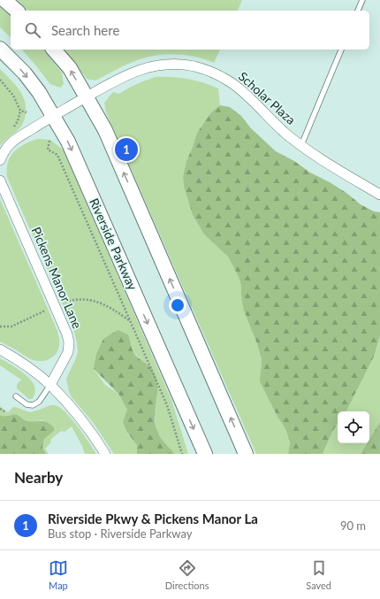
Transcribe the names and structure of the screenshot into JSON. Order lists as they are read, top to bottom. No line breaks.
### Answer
{"streets":{"main road":["Riverside Parkway"],"street":["Scholar Plaza","Pickens Manor Lane"]},"page":{"search":"Search here","pins":"1","heading":"Nearby","list":[{"mark":"1","name":"Riverside Pkwy & Pickens Manor La","note":"Bus stop · Riverside Parkway","value":"90 m"}],"nav":["Map","Directions","Saved"]}}
